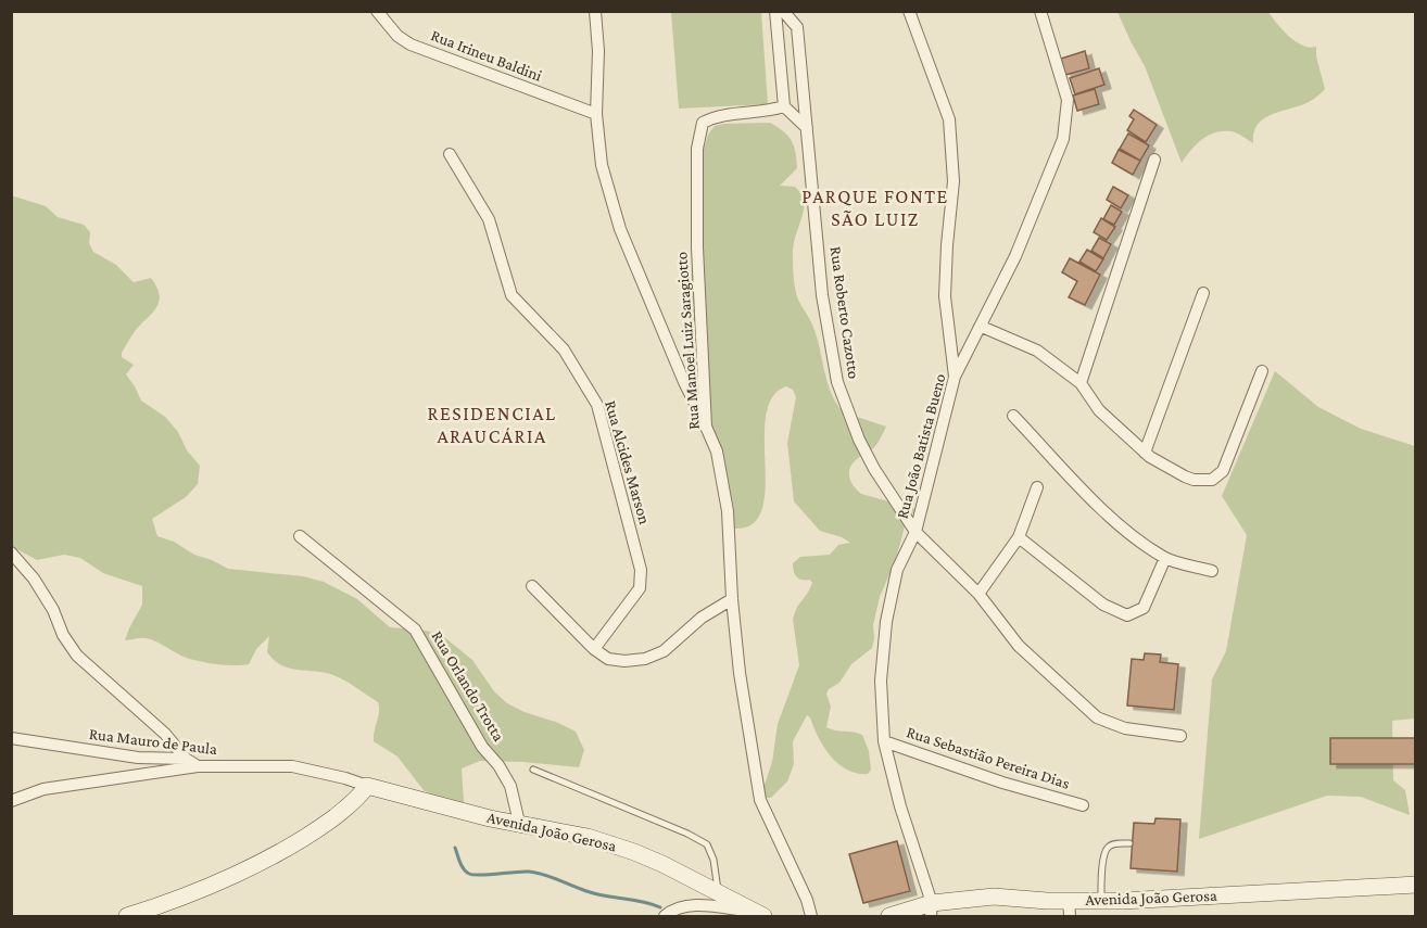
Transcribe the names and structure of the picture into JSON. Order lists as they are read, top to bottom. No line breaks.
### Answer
{"streets":{"main road":["Avenida João Gerosa"],"street":["Rua Irineu Baldini","Rua Roberto Cazotto","Rua Manoel Luiz Saragiotto","Rua João Batista Bueno","Rua Alcides Marson","Rua Orlando Trotta","Rua Mauro de Paula","Rua Sebastião Pereira Dias"]},"crossings":[["Rua Roberto Cazotto","Rua João Batista Bueno"],["Rua João Batista Bueno","Rua Sebastião Pereira Dias"],["Rua João Batista Bueno","Avenida João Gerosa"],["Rua Orlando Trotta","Avenida João Gerosa"],["Rua Mauro de Paula","Avenida João Gerosa"]],"districts":["PARQUE FONTE SÃO LUIZ","RESIDENCIAL ARAUCÁRIA"]}
